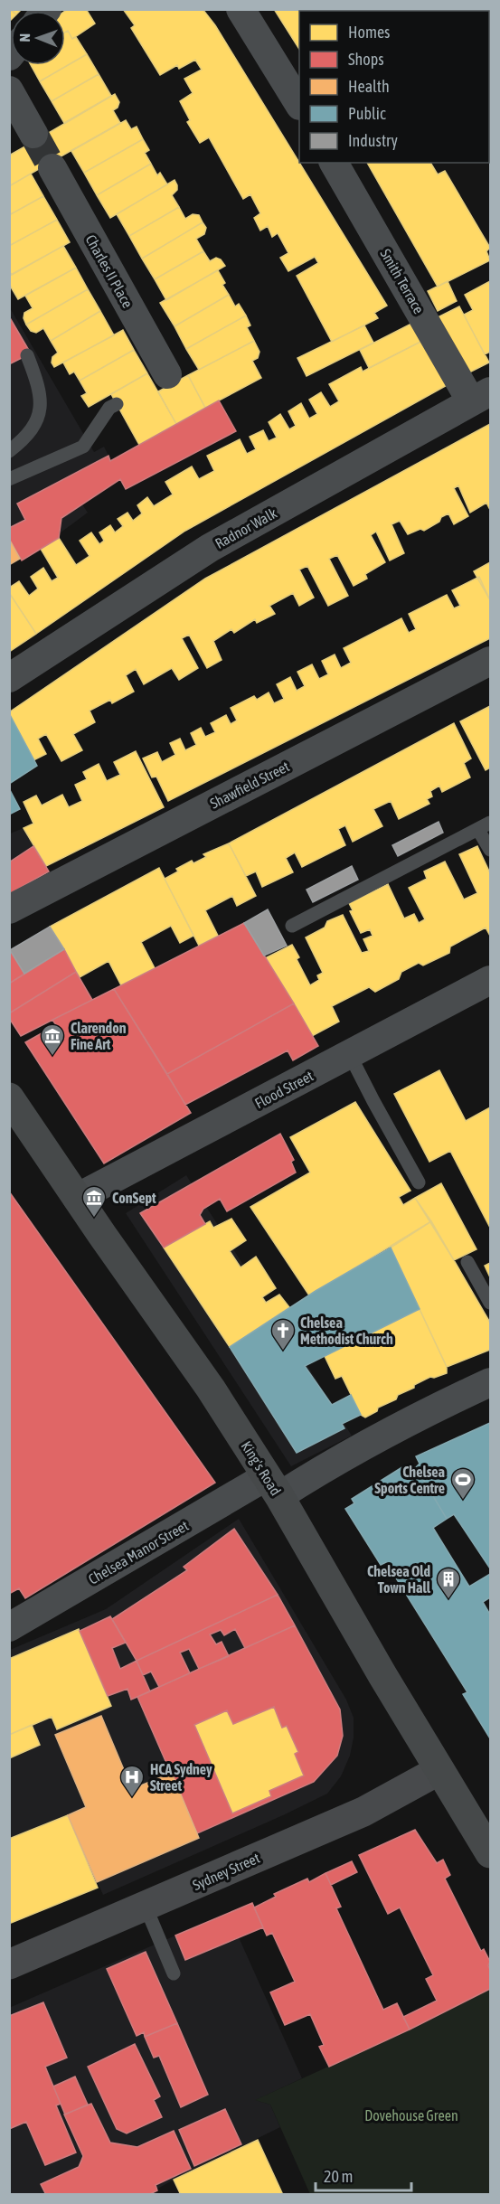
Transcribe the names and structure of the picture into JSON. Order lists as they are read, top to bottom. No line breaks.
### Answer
{"streets":{"main road":["King's Road","Sydney Street"],"street":["Charles II Place","Smith Terrace","Radnor Walk","Shawfield Street","Flood Street","Chelsea Manor Street"]},"crossings":[["Smith Terrace","Radnor Walk"],["Flood Street","King's Road"],["King's Road","Chelsea Manor Street"],["King's Road","Sydney Street"]],"parks":["Dovehouse Green"],"places":{"museum":["Clarendon Fine Art","ConSept"],"church":["Chelsea Methodist Church"],"sports":["Chelsea Sports Centre"],"building":["Chelsea Old Town Hall"],"hospital":["HCA Sydney Street"]},"legend":["Homes","Shops","Health","Public","Industry"],"scale_bar":"20 m","north":"left"}
